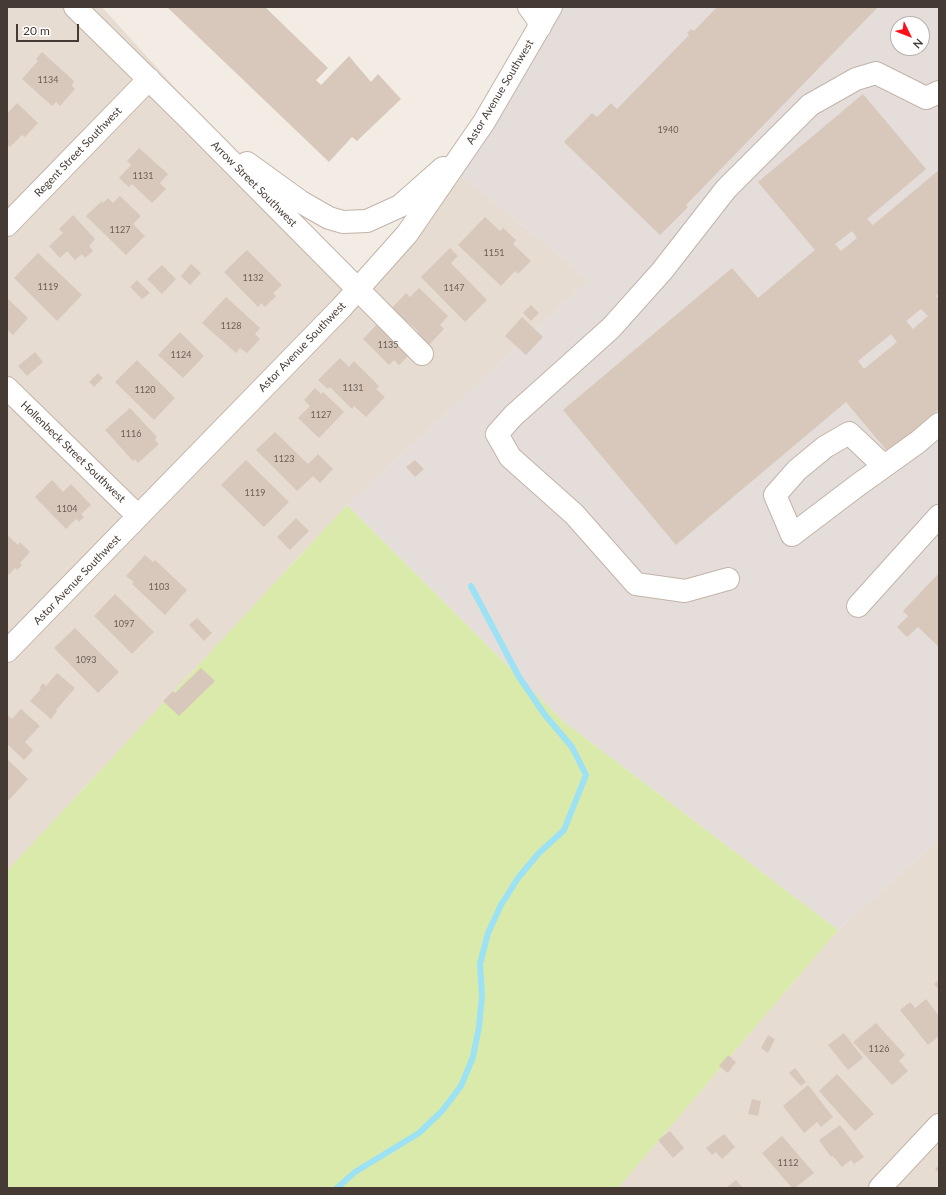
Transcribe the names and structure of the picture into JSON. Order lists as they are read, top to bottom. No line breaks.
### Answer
{"streets":{"street":["Astor Avenue Southwest","Regent Street Southwest","Arrow Street Southwest","Hollenbeck Street Southwest"]},"crossings":[["Astor Avenue Southwest","Arrow Street Southwest"],["Astor Avenue Southwest","Hollenbeck Street Southwest"],["Regent Street Southwest","Arrow Street Southwest"]],"house_numbers":["1134","1940","1131","1127","1151","1132","1119","1147","1128","1135","1124","1131","1120","1127","1116","1123","1119","1104","1103","1097","1093","1126","1112"],"scale_bar":"20 m","north":"bottom right"}
